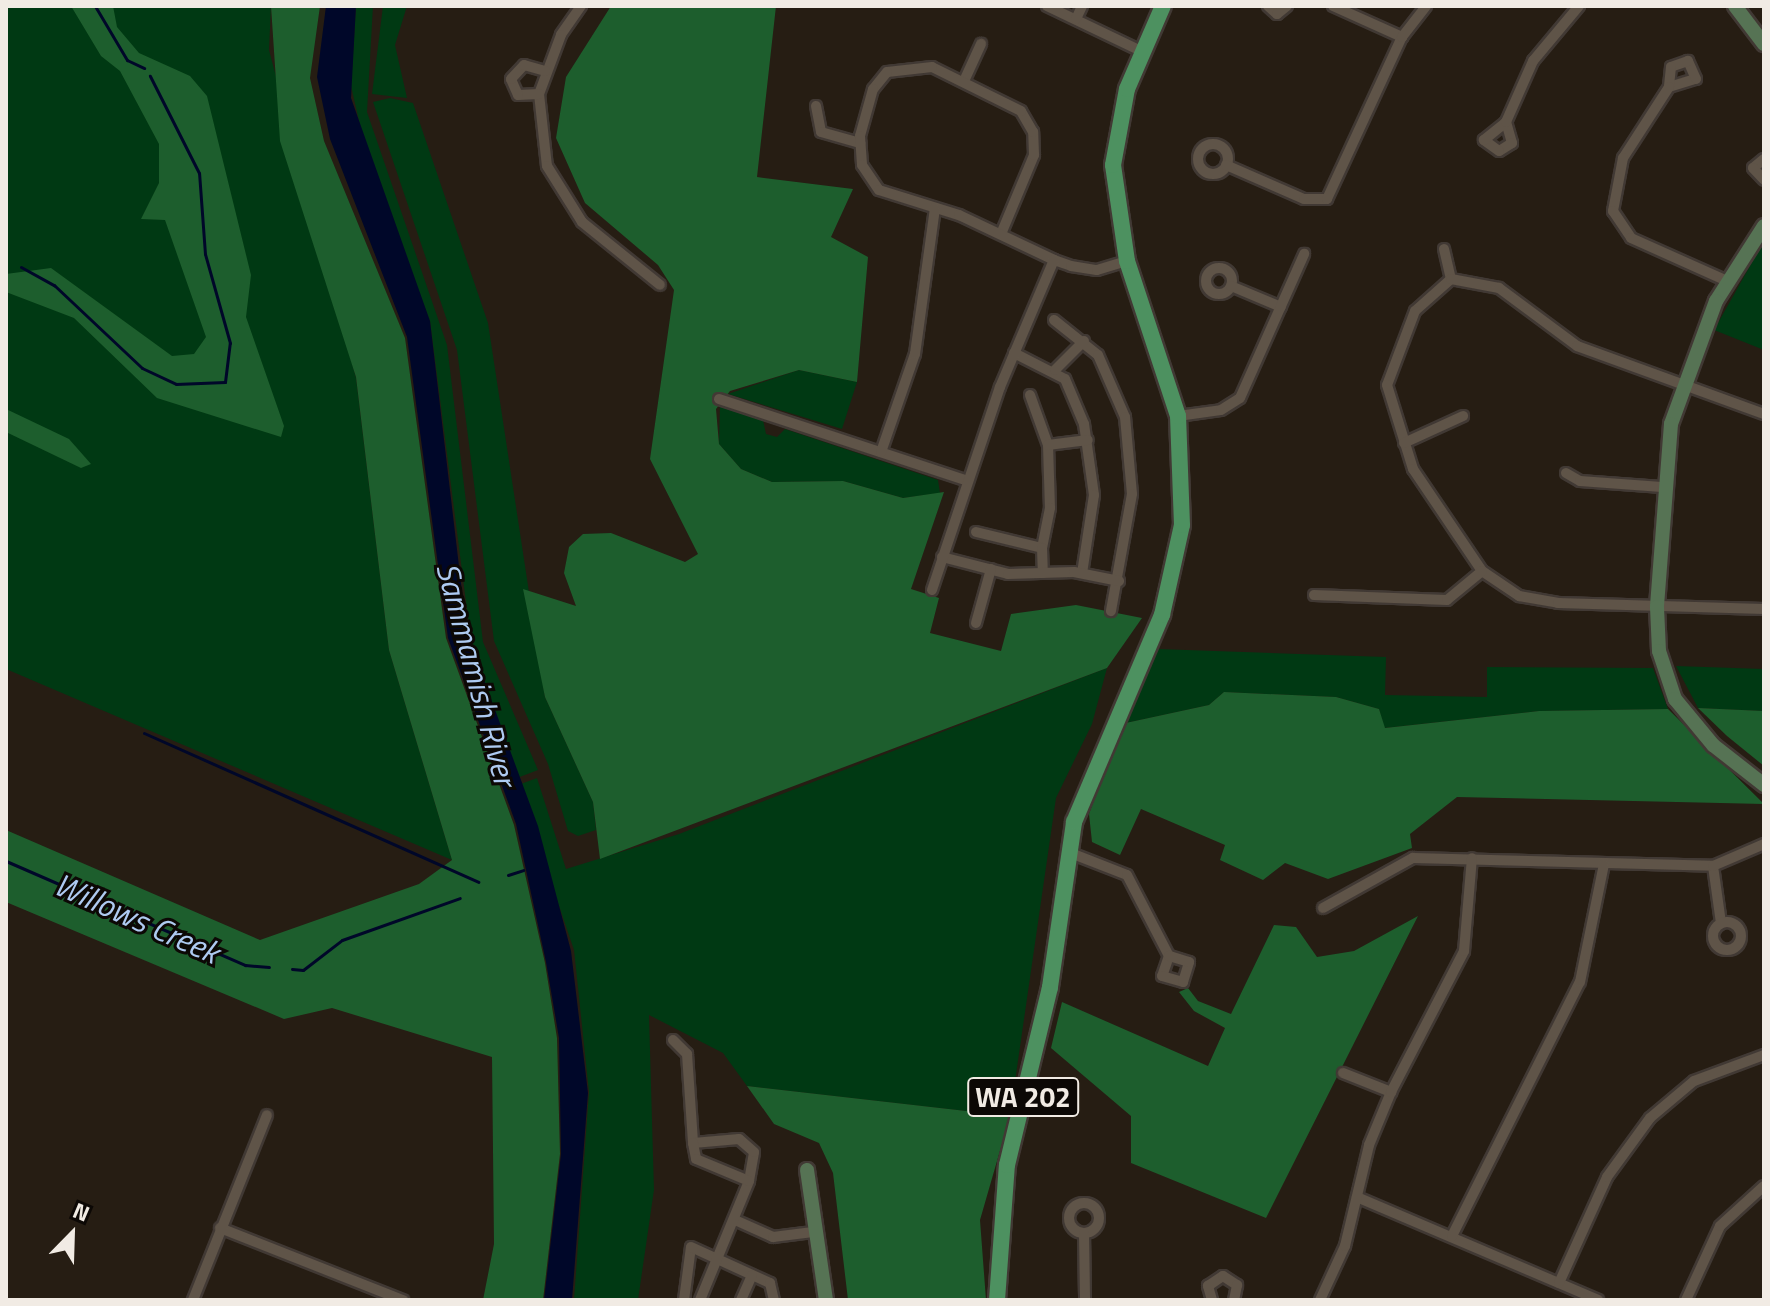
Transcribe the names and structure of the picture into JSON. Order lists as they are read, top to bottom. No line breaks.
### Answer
{"streets":{"main road":["WA 202"]},"water":["Sammamish River","Willows Creek"],"north":"top right"}
